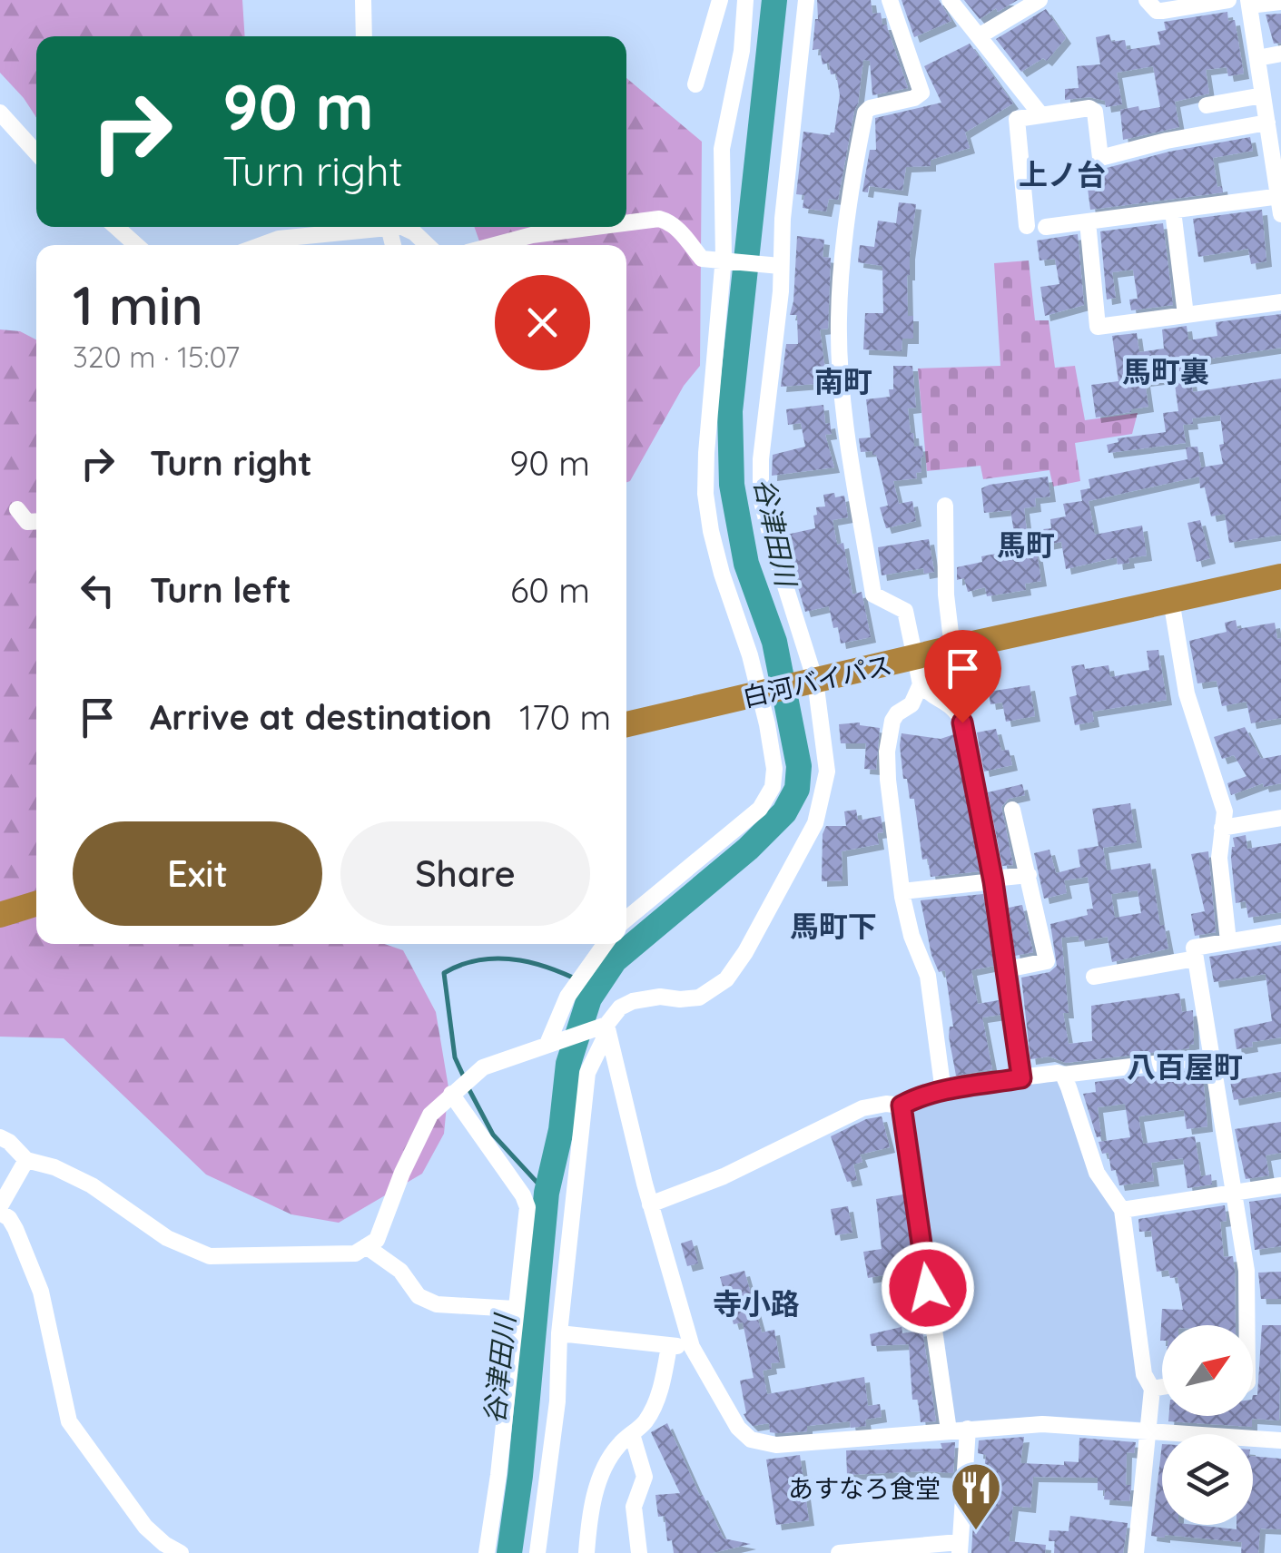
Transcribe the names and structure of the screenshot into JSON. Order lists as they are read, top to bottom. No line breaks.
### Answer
{"streets":{"highway":["白河バイパス"]},"districts":["上ノ台","馬町裏","南町","馬町","馬町下","八百屋町","寺小路"],"water":["谷津田川"],"places":{"restaurant":["あすなろ食堂"]},"north":"top right","page":{"turn":["90 m","Turn right"],"heading":["1 min","320 m · 15:07"],"list":[{"name":"Turn right","value":"90 m"},{"name":"Turn left","value":"60 m"},{"name":"Arrive at destination","value":"170 m"}],"buttons":["Exit","Share"]}}
